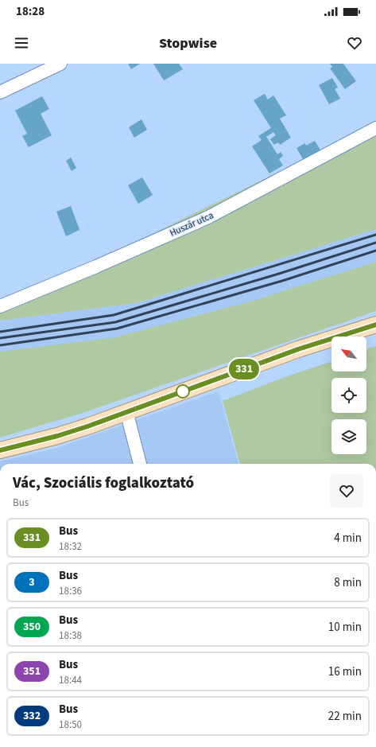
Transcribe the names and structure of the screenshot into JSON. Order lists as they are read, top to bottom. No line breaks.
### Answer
{"streets":{"street":["Huszár utca"]},"lines":["bus line 331"],"north":"top left","page":{"status":"18:28","header":"Stopwise","on_map":"331","heading":["Vác, Szociális foglalkoztató","Bus"],"list":[{"mark":"331","name":"Bus","note":"18:32","value":"4 min"},{"mark":"3","name":"Bus","note":"18:36","value":"8 min"},{"mark":"350","name":"Bus","note":"18:38","value":"10 min"},{"mark":"351","name":"Bus","note":"18:44","value":"16 min"},{"mark":"332","name":"Bus","note":"18:50","value":"22 min"}]}}
